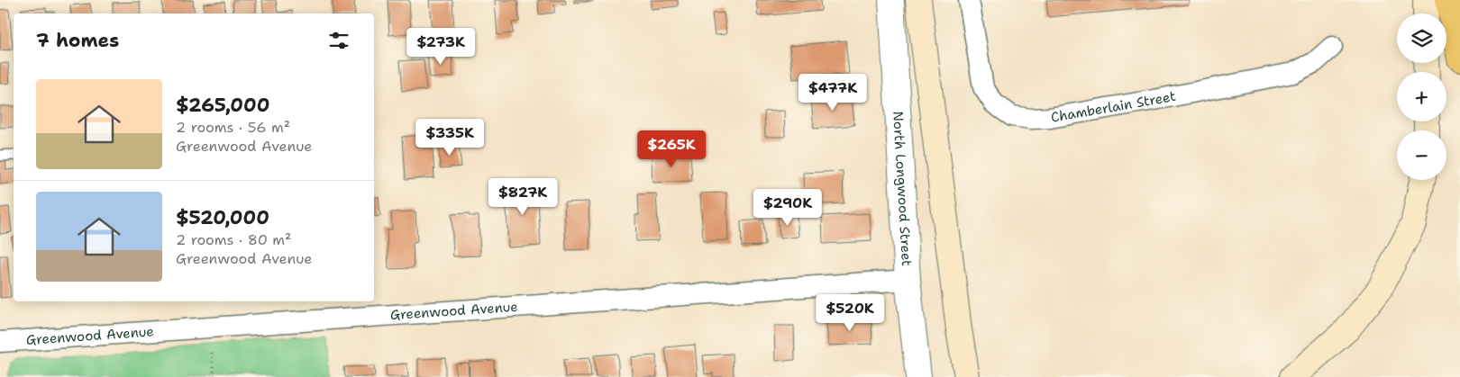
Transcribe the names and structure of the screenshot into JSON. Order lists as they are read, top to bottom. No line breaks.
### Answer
{"streets":{"street":["Chamberlain Street","North Longwood Street","Greenwood Avenue"]},"crossings":[["North Longwood Street","Greenwood Avenue"]],"page":{"map_buttons":["+","−"],"heading":"7 homes","price":["$273K","$477K","$335K","$265K","$827K","$290K","$520K"],"list":[{"name":"$265,000","note":"2 rooms · 56 m² · Greenwood Avenue"},{"name":"$520,000","note":"2 rooms · 80 m² · Greenwood Avenue"}]}}
